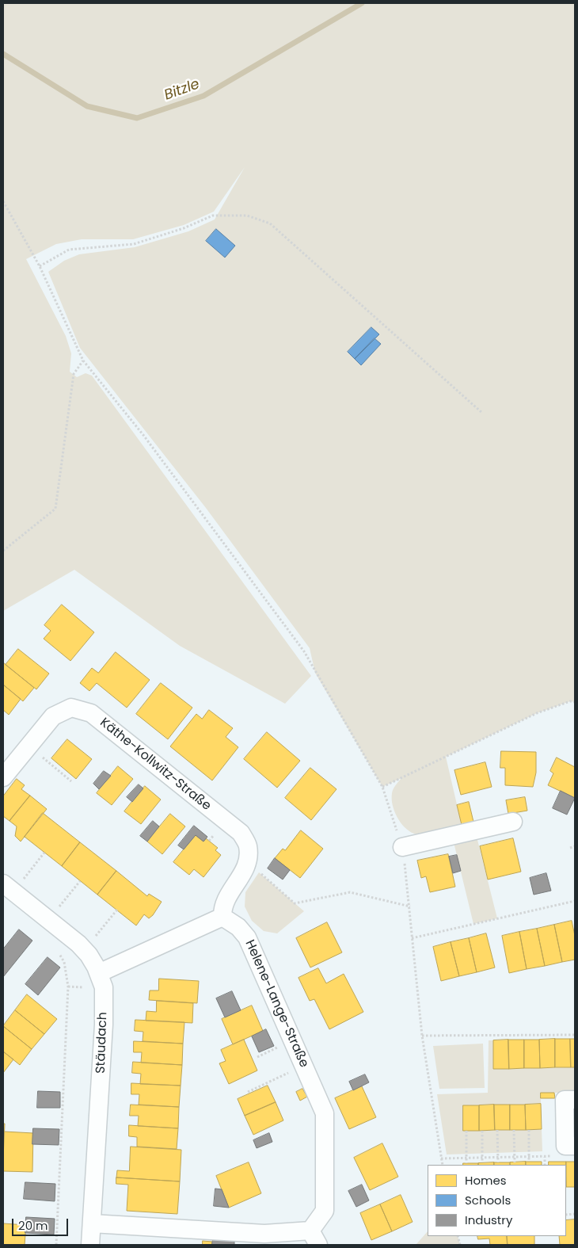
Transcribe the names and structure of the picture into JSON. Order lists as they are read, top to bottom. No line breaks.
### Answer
{"streets":{"street":["Käthe-Kollwitz-Straße","Helene-Lange-Straße","Stäudach"]},"crossings":[["Käthe-Kollwitz-Straße","Helene-Lange-Straße"]],"water":["Bitzle"],"legend":["Homes","Schools","Industry"],"scale_bar":"20 m"}
